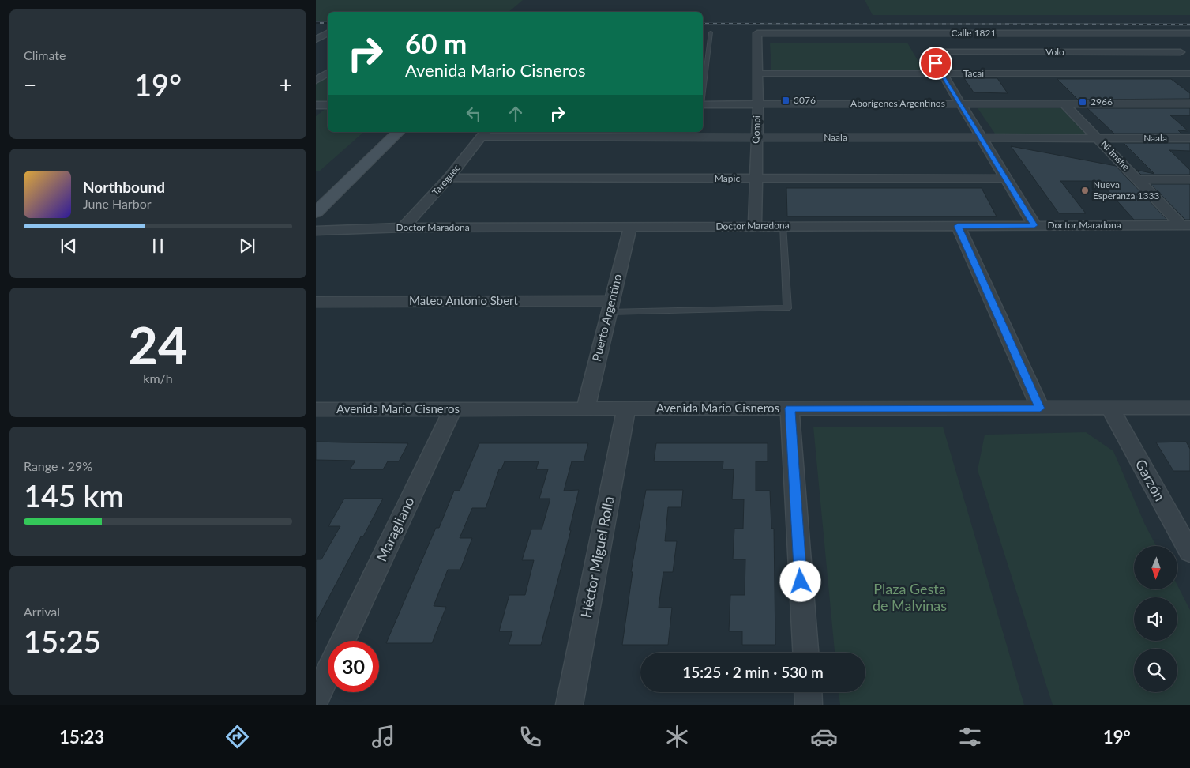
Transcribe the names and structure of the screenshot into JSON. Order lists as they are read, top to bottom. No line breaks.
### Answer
{"streets":{"street":["Calle 1821","Volo","Tacai","Aborígenes Argentinos","Qompi","Naala","Ni Imshe","Mapic","Tareguec","Doctor Maradona","Mateo Antonio Sbert","Puerto Argentino","Avenida Mario Cisneros","Garzón","Maragliano","Héctor Miguel Rolla"]},"crossings":[["Calle 1821","Qompi"],["Volo","Tacai"],["Tacai","Qompi"],["Aborígenes Argentinos","Qompi"],["Aborígenes Argentinos","Ni Imshe"],["Qompi","Naala"],["Qompi","Mapic"],["Qompi","Doctor Maradona"],["Naala","Ni Imshe"],["Naala","Tareguec"],["Ni Imshe","Doctor Maradona"],["Mapic","Tareguec"],["Tareguec","Doctor Maradona"],["Doctor Maradona","Mateo Antonio Sbert"],["Doctor Maradona","Puerto Argentino"],["Mateo Antonio Sbert","Puerto Argentino"],["Puerto Argentino","Avenida Mario Cisneros"],["Avenida Mario Cisneros","Garzón"],["Avenida Mario Cisneros","Maragliano"],["Avenida Mario Cisneros","Héctor Miguel Rolla"]],"parks":["Plaza Gesta de Malvinas"],"places":{"transit":["3076","2966"],"other":["Nueva Esperanza 1333"]},"north":"bottom","page":{"tile":["Climate",["24","km/h"],["Range · 29%","145 km"],["Arrival","15:25"]],"turn":["60 m","Avenida Mario Cisneros"],"heat":["−","19°","+"],"song":["Northbound","June Harbor"],"limit":"30","trip":"15:25 · 2 min · 530 m","tabs":["15:23","19°"]}}
